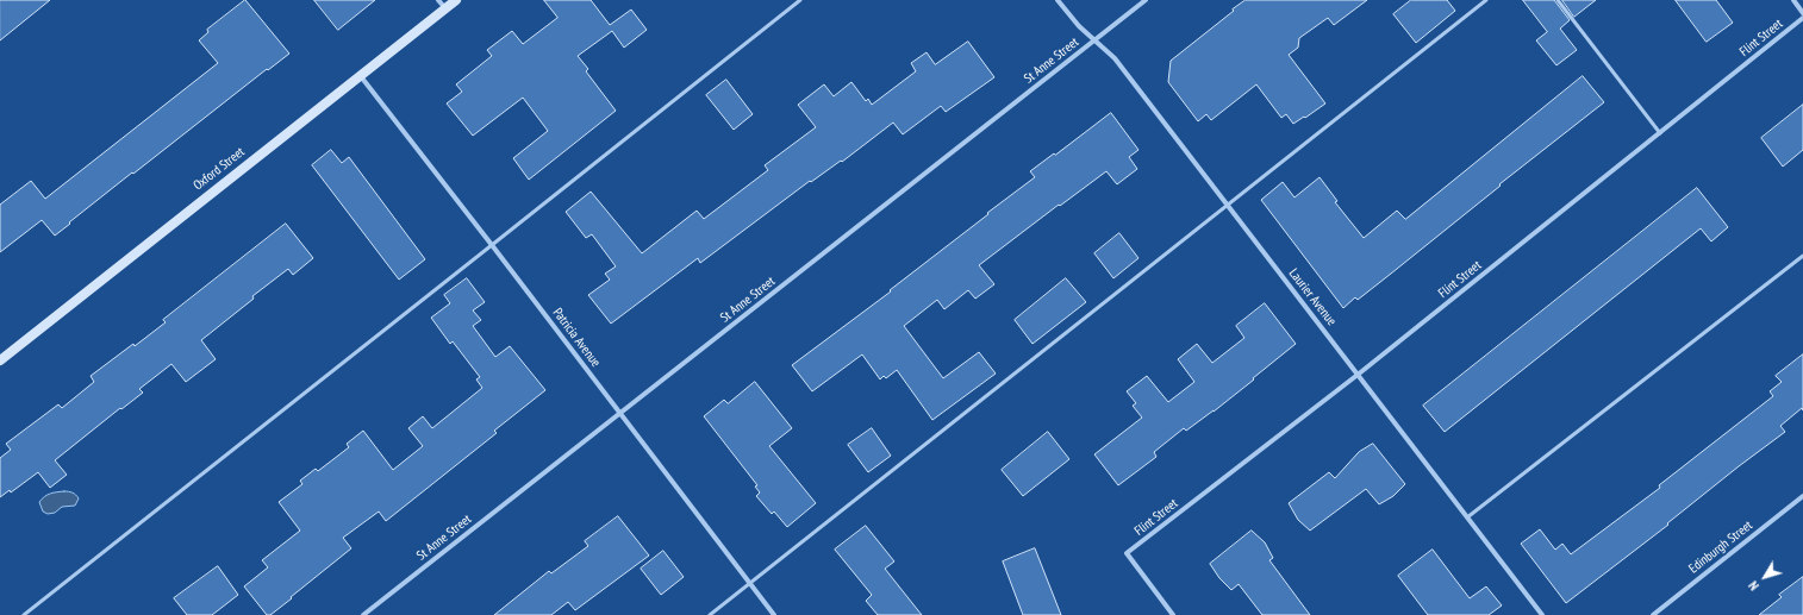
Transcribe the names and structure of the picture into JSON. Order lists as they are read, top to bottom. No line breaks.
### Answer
{"streets":{"main road":["Oxford Street"],"street":["Flint Street","St Anne Street","Laurier Avenue","Patricia Avenue","Edinburgh Street"]},"crossings":[["Flint Street","Laurier Avenue"],["St Anne Street","Laurier Avenue"],["St Anne Street","Patricia Avenue"],["Oxford Street","Patricia Avenue"]],"north":"bottom left"}
